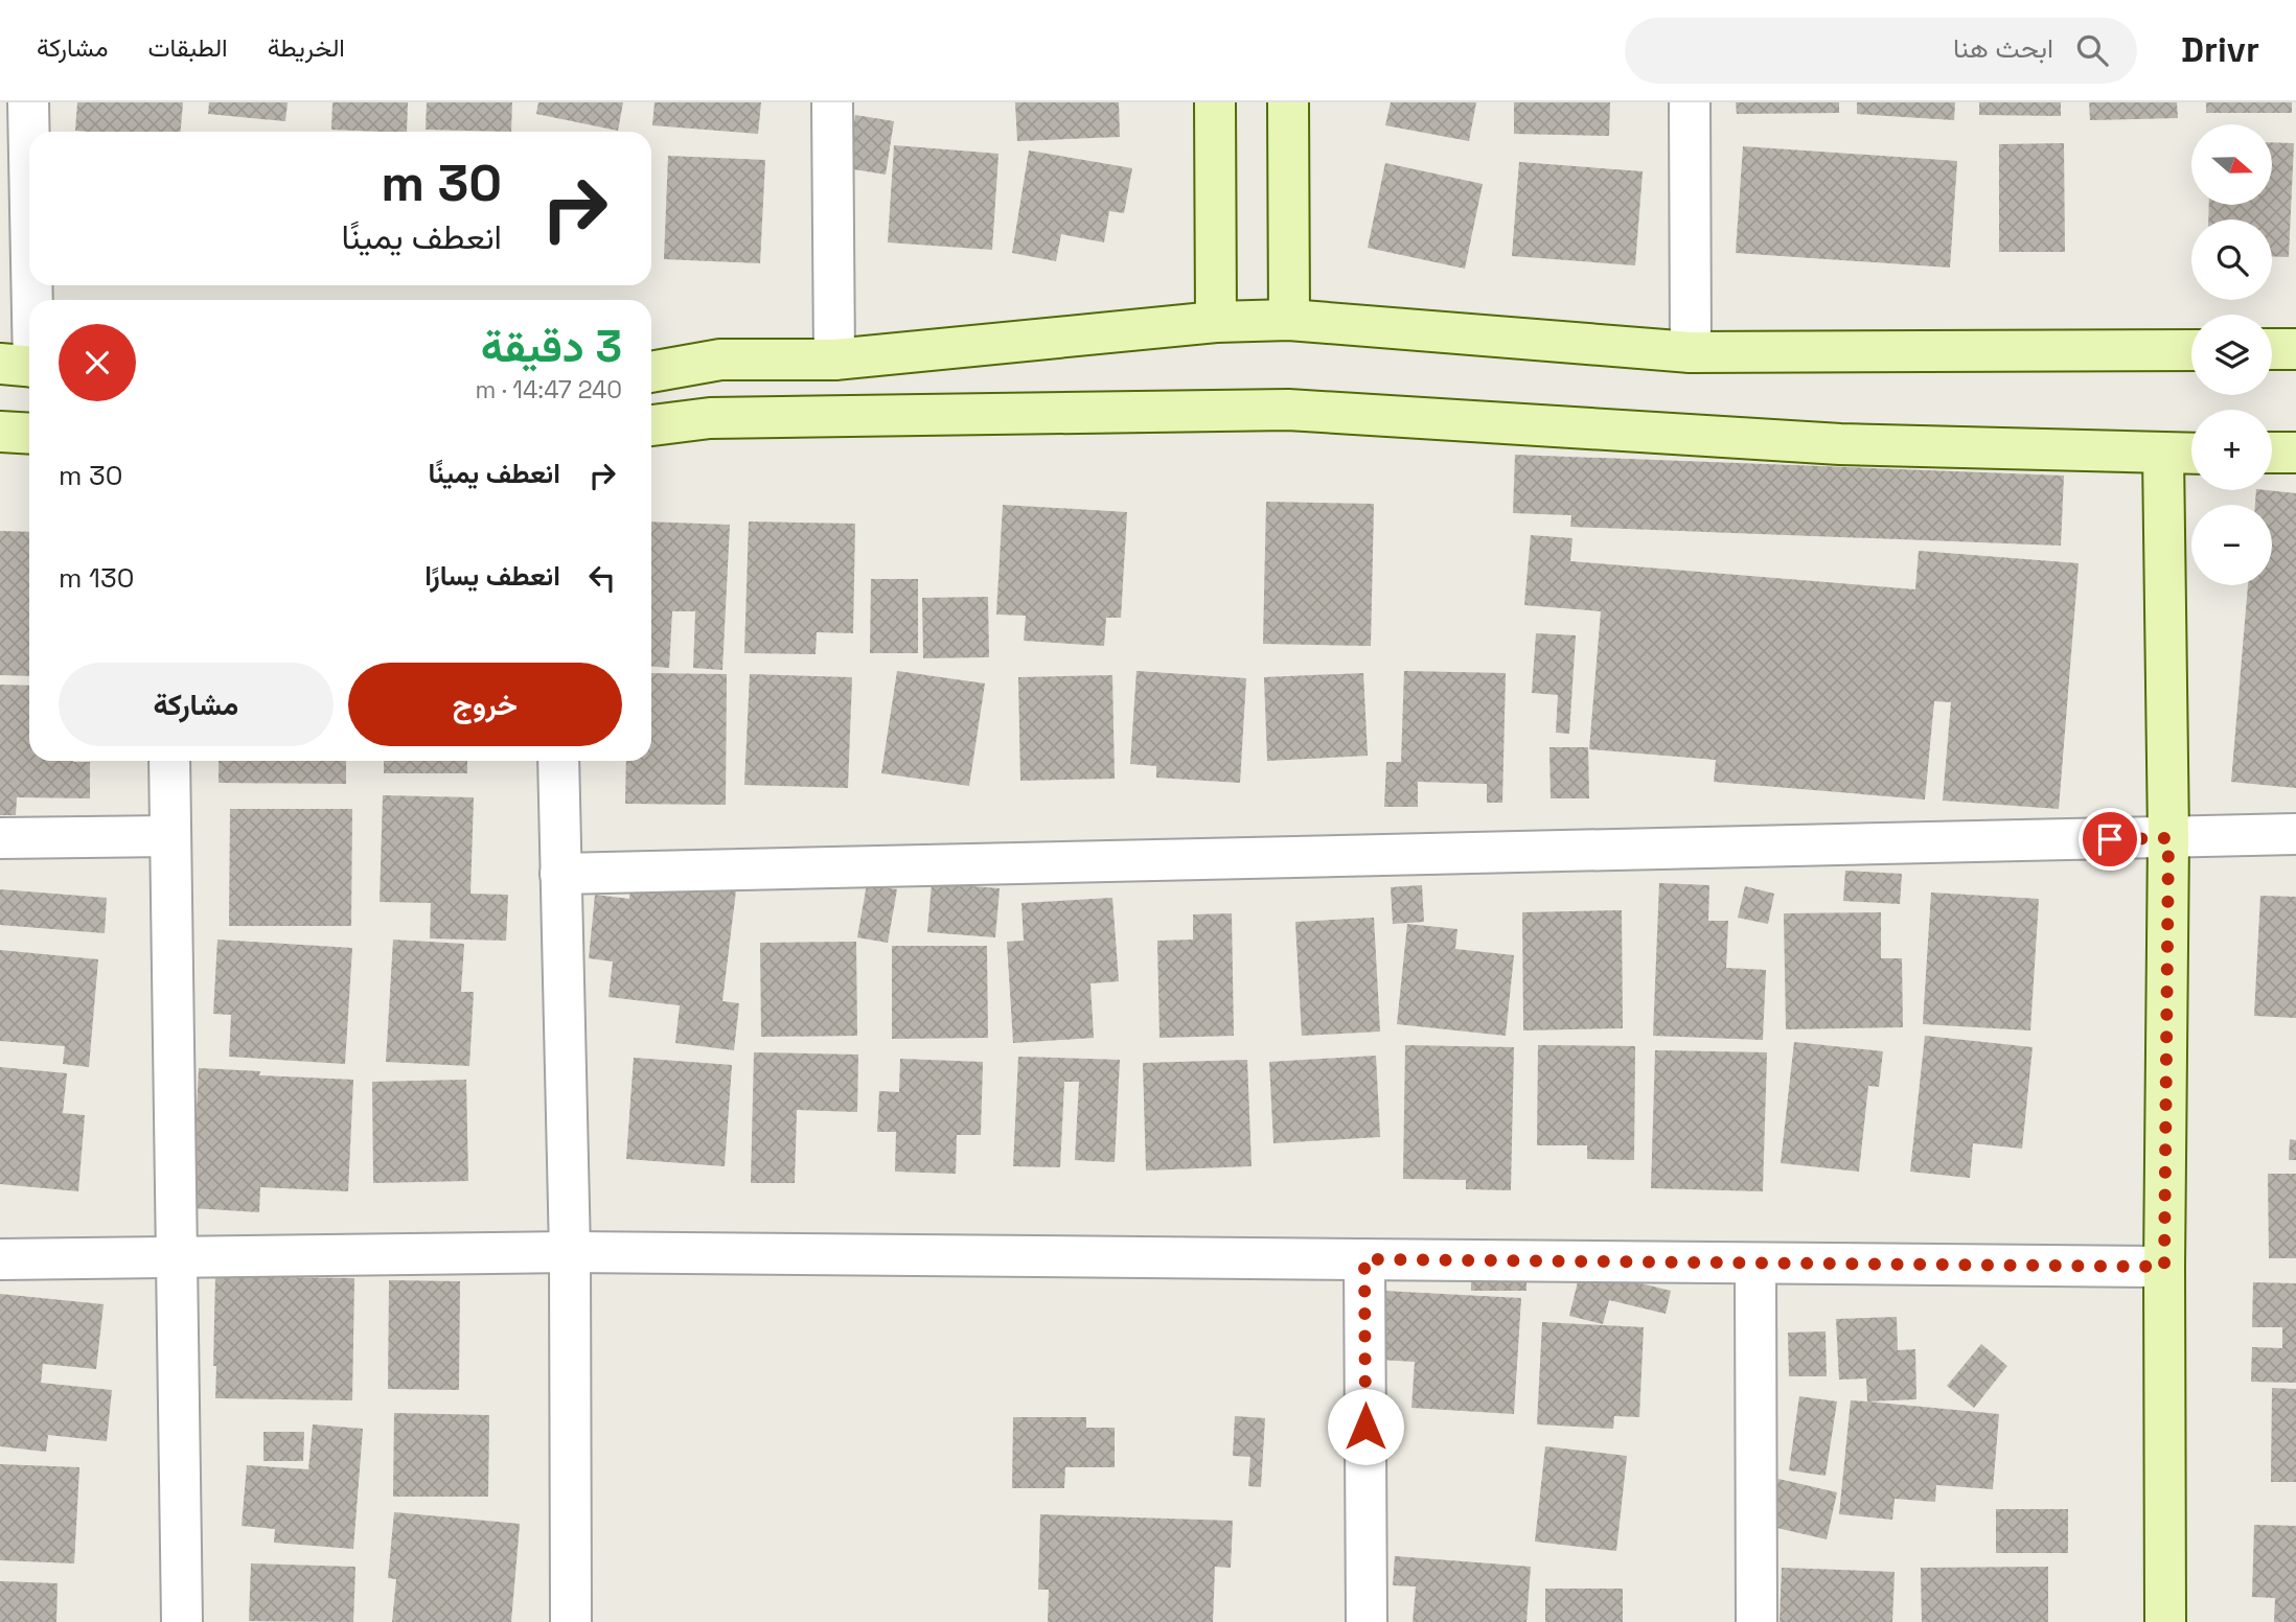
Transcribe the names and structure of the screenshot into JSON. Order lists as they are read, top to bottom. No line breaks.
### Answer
{"north":"right","page":{"header":"Drivr","search":"ابحث هنا","nav":["الخريطة","الطبقات","مشاركة"],"map_buttons":["+","−"],"turn":["30 m","انعطف يمينًا"],"heading":["3 دقيقة","240 m · 14:47"],"list":[{"name":"انعطف يمينًا","value":"30 m"},{"name":"انعطف يسارًا","value":"130 m"}],"buttons":["خروج","مشاركة"]}}
